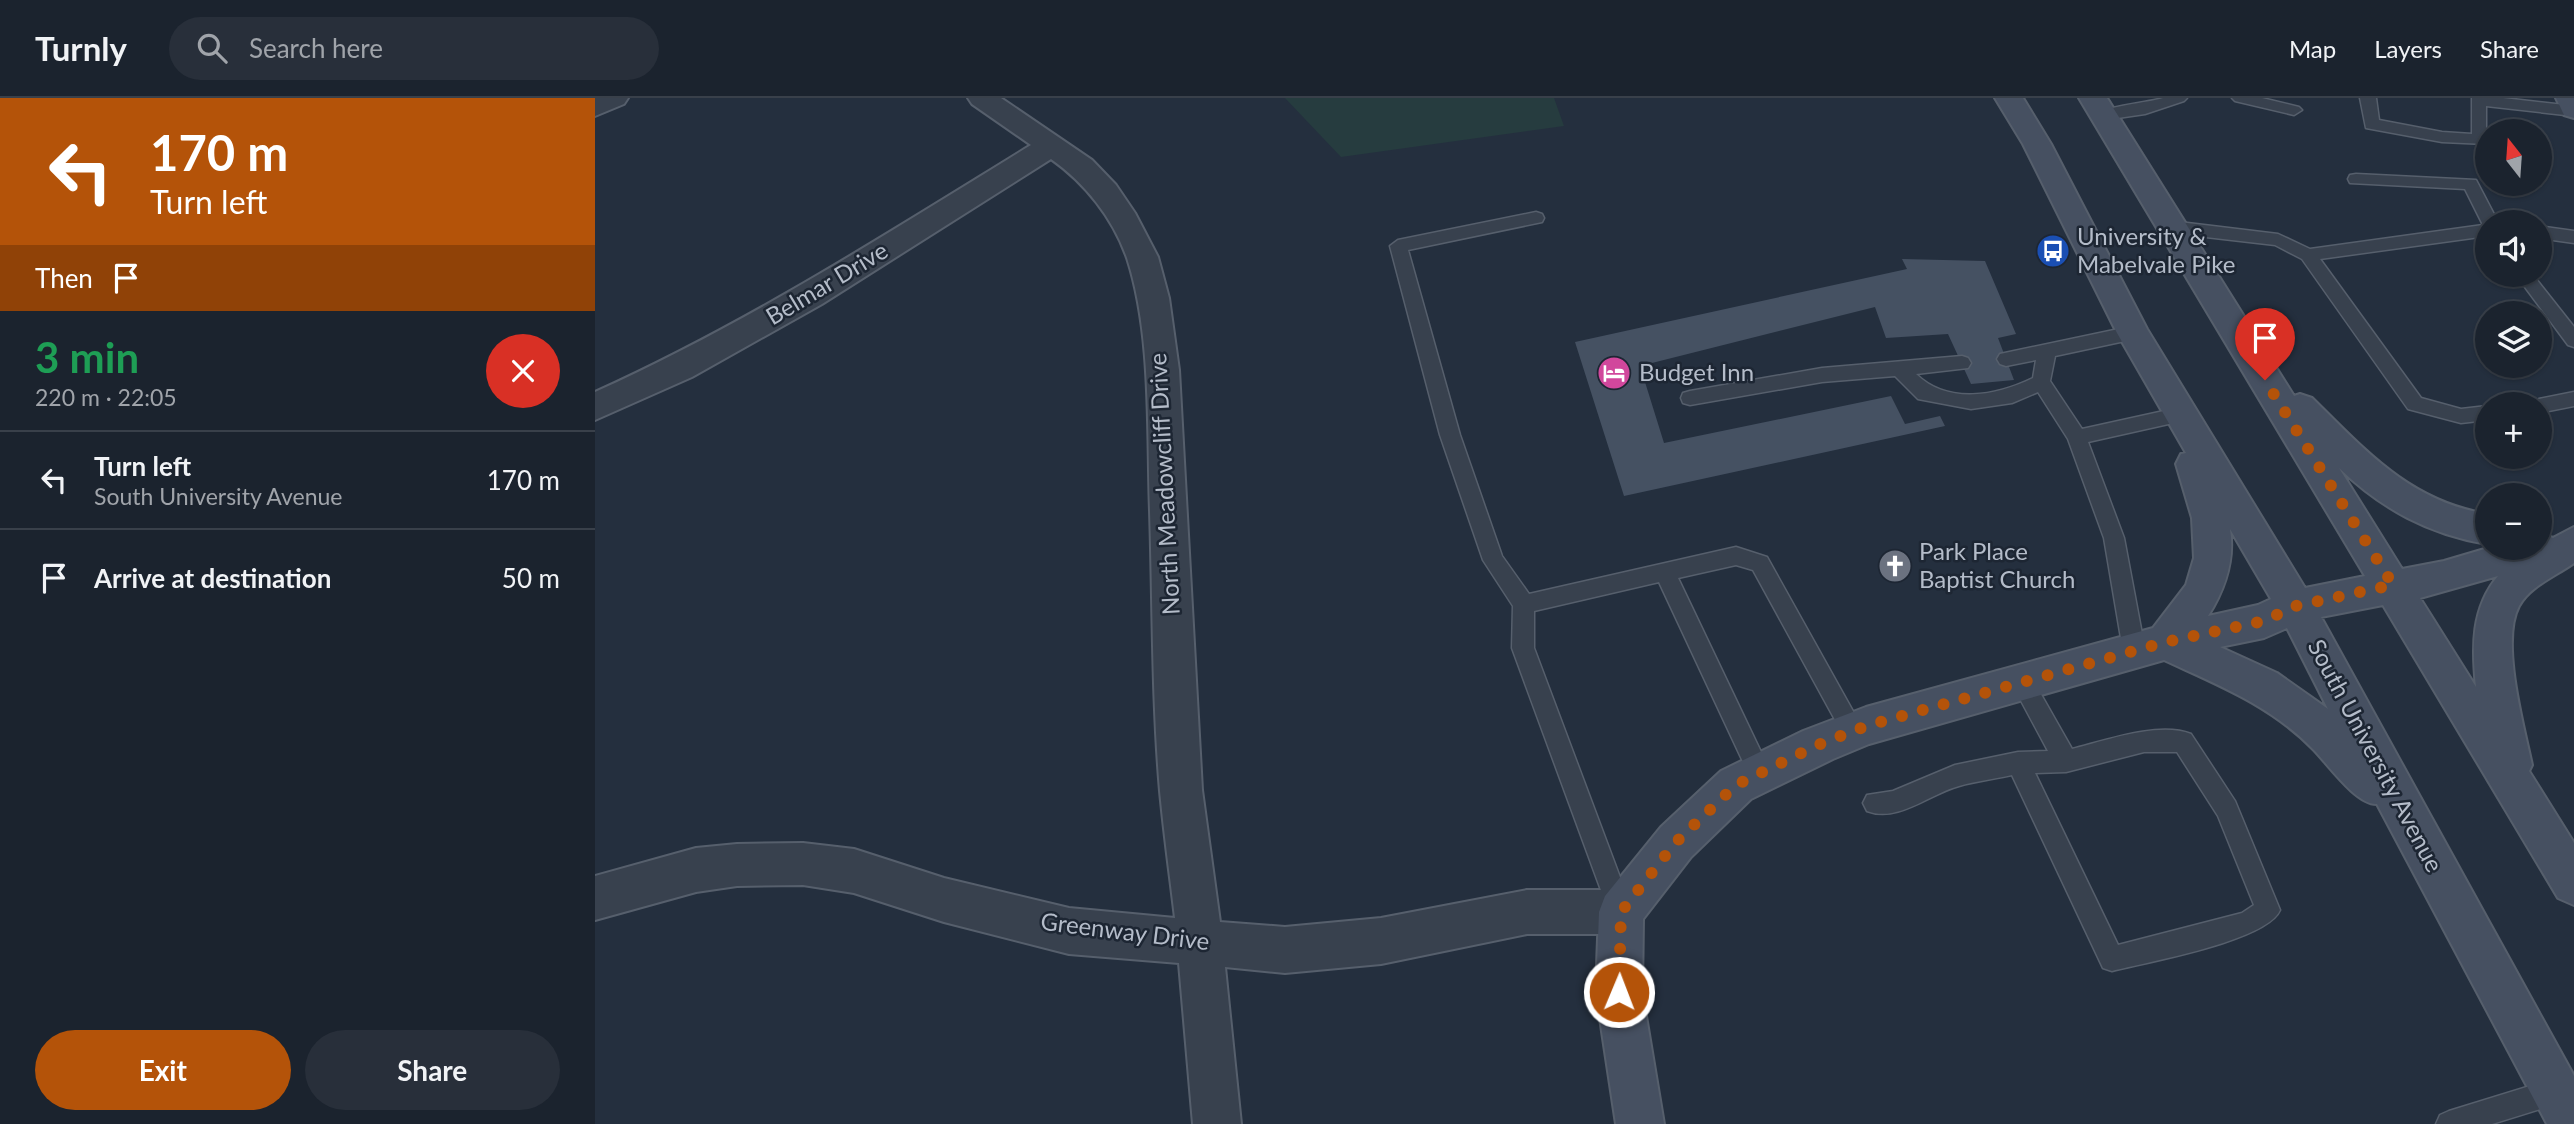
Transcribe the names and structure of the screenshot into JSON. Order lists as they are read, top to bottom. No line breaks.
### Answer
{"streets":{"main road":["South University Avenue"],"street":["Belmar Drive","North Meadowcliff Drive","Greenway Drive"]},"crossings":[["Belmar Drive","North Meadowcliff Drive"],["North Meadowcliff Drive","Greenway Drive"]],"places":{"bus stop":["University & Mabelvale Pike"],"hotel":["Budget Inn"],"church":["Park Place Baptist Church"]},"north":"top","page":{"header":"Turnly","search":"Search here","nav":["Map","Layers","Share"],"turn":["170 m","Turn left"],"map_buttons":["+","−"],"then":"Then","heading":["3 min","220 m · 22:05"],"list":[{"name":"Turn left","note":"South University Avenue","value":"170 m"},{"name":"Arrive at destination","value":"50 m"}],"buttons":["Exit","Share"]}}
